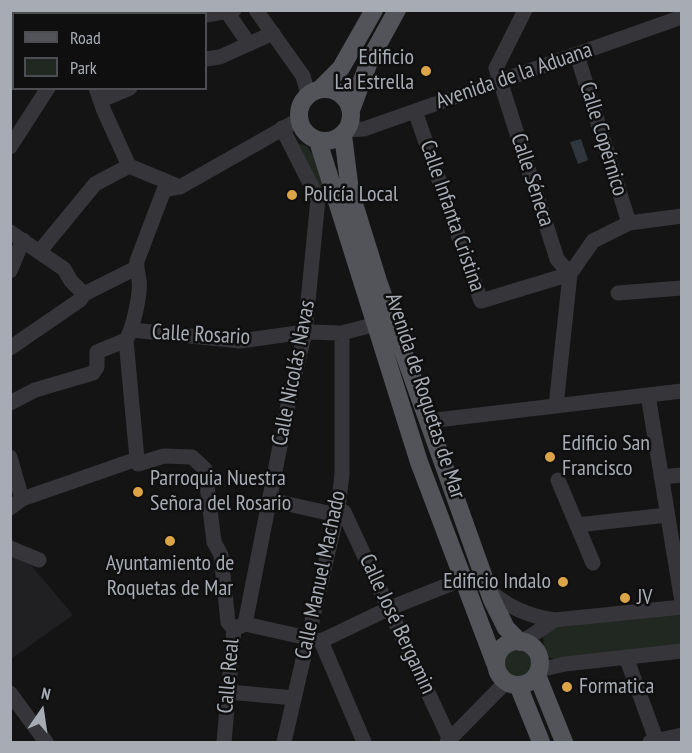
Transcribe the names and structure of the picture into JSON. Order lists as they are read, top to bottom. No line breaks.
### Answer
{"streets":{"main road":["Avenida de Roquetas de Mar"],"street":["Avenida de la Aduana","Calle Copérnico","Calle Séneca","Calle Infanta Cristina","Calle Rosario","Calle Nicolás Navas","Calle Manuel Machado","Calle José Bergamin","Calle Real"]},"crossings":[["Avenida de la Aduana","Calle Copérnico"],["Avenida de la Aduana","Calle Séneca"],["Avenida de la Aduana","Calle Infanta Cristina"],["Avenida de la Aduana","Calle Nicolás Navas"],["Avenida de la Aduana","Avenida de Roquetas de Mar"],["Calle Séneca","Calle Infanta Cristina"],["Calle Rosario","Calle Nicolás Navas"],["Calle Rosario","Avenida de Roquetas de Mar"],["Calle Rosario","Calle Manuel Machado"],["Calle Nicolás Navas","Avenida de Roquetas de Mar"],["Calle Nicolás Navas","Calle Real"],["Calle Manuel Machado","Calle José Bergamin"]],"places":["Edificio La Estrella","Policía Local","Edificio San Francisco","Parroquia Nuestra Señora del Rosario","Ayuntamiento de Roquetas de Mar","Edificio Indalo","JV","Formatica"],"legend":["Road","Park"],"north":"top"}
